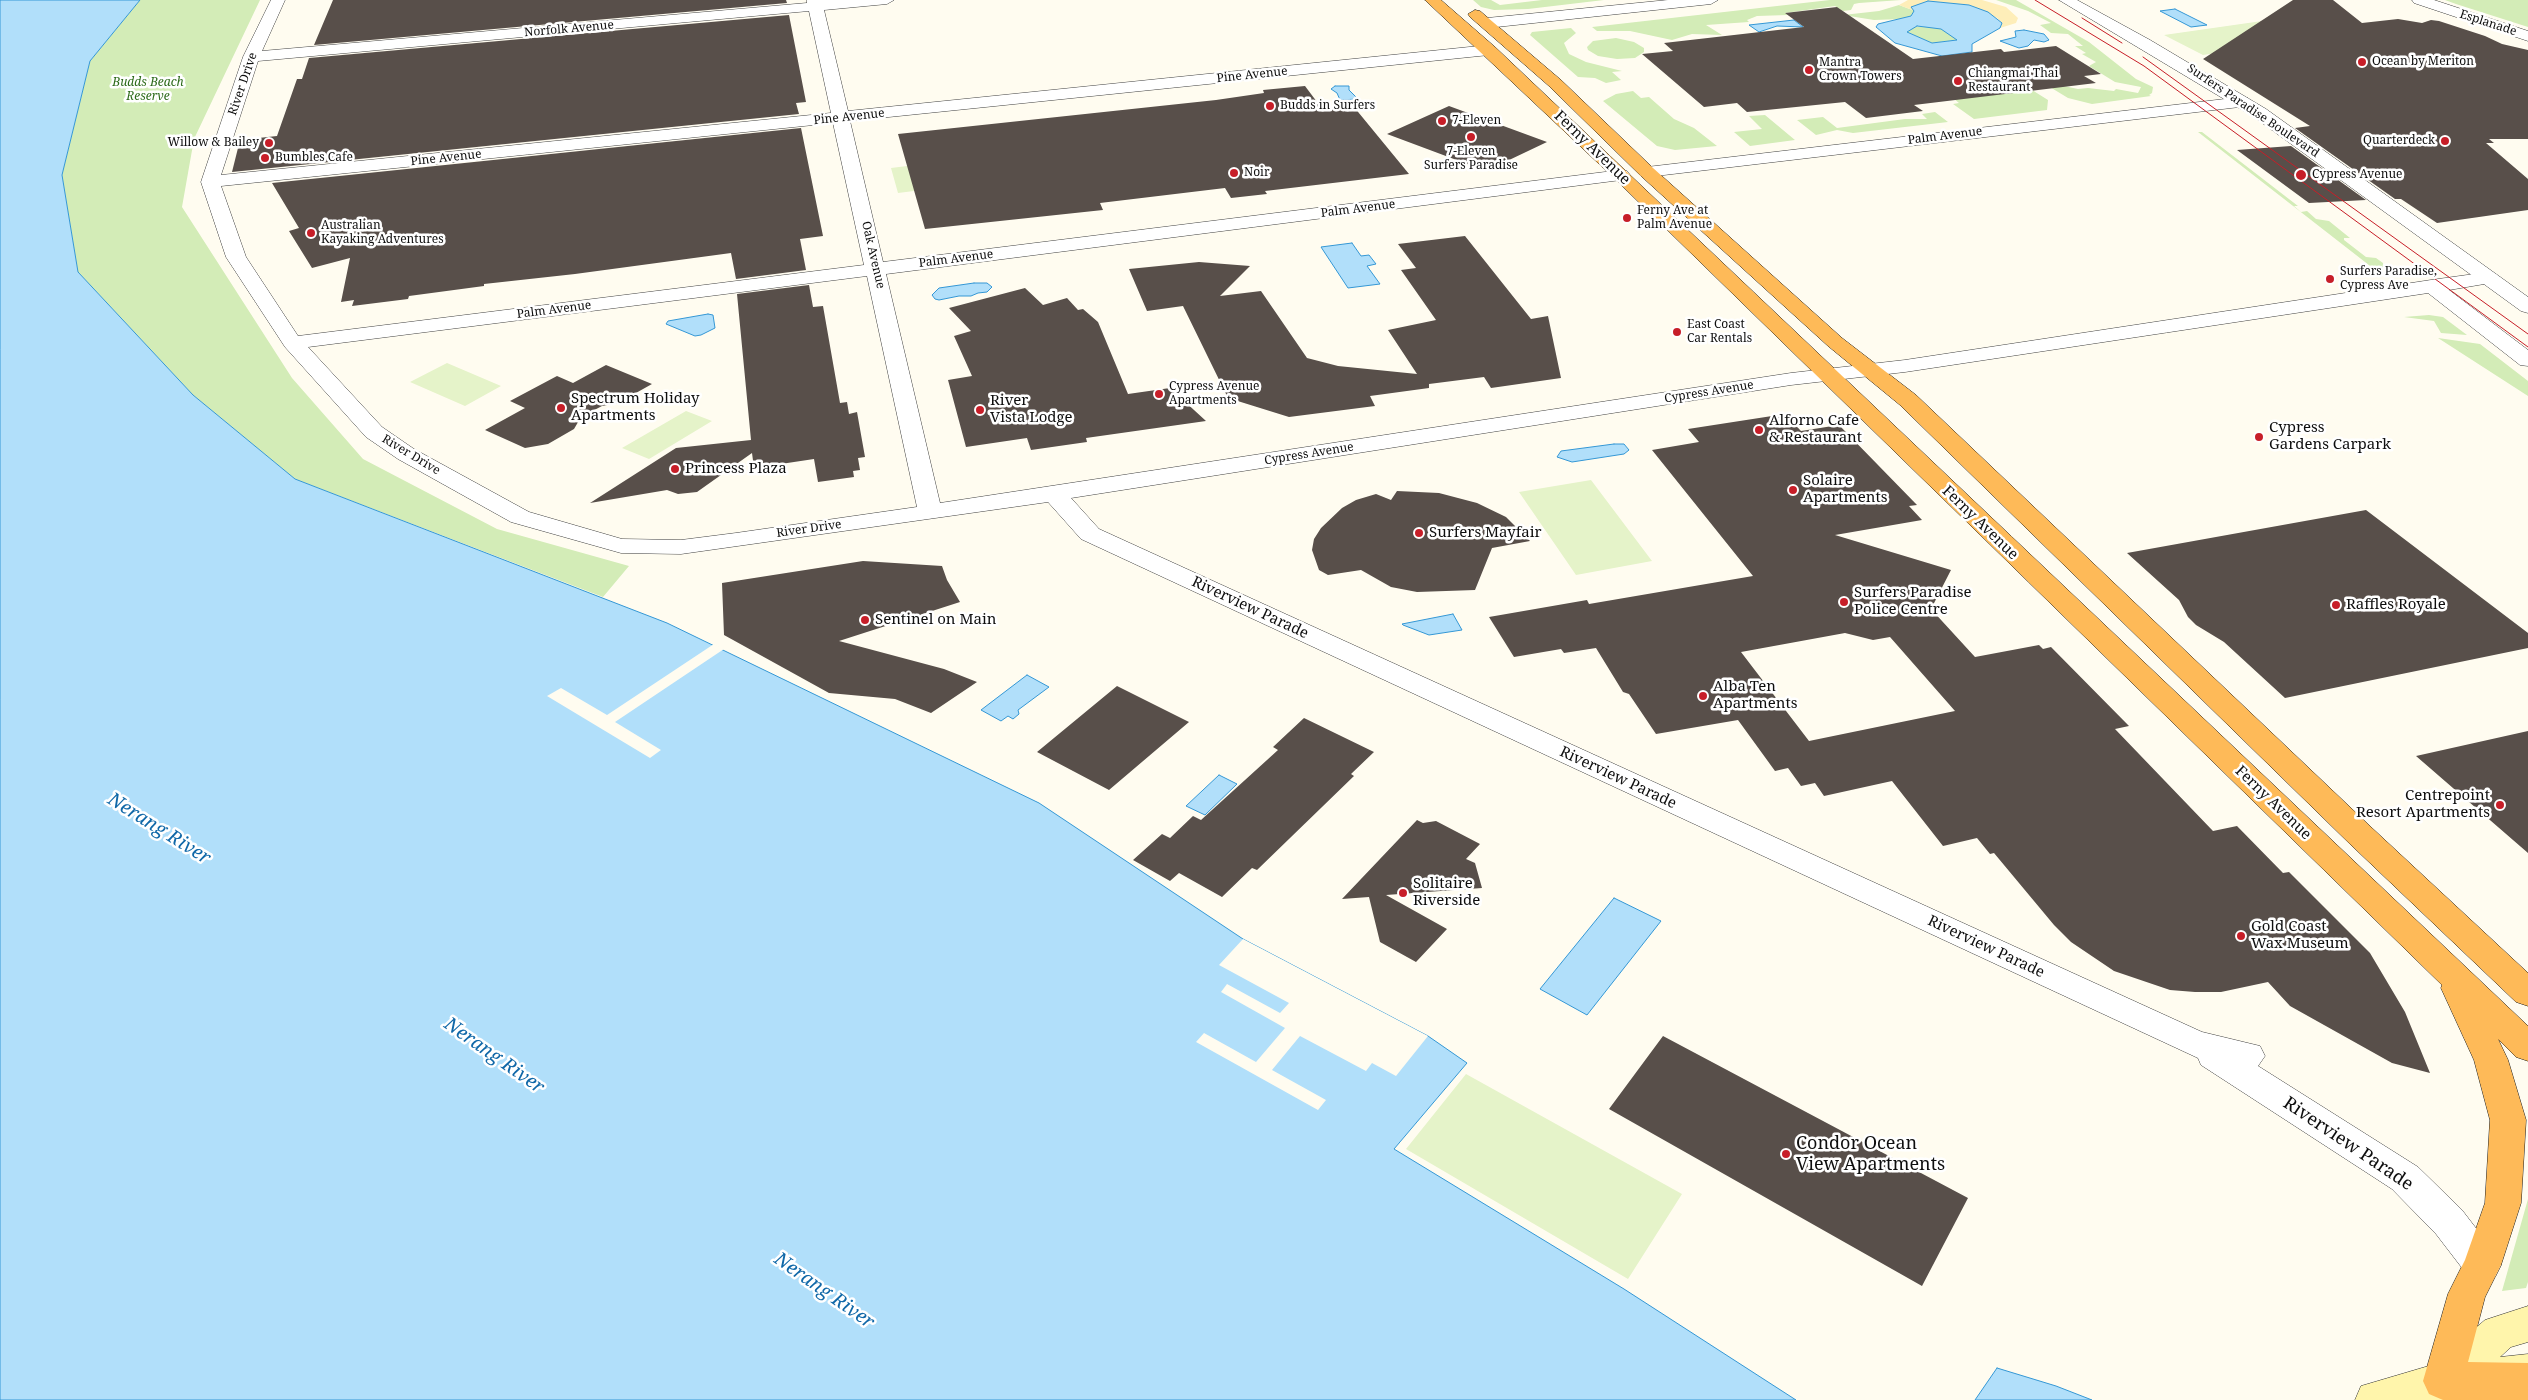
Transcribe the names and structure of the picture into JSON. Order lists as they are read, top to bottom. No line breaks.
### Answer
{"streets":{"highway":["Ferny Avenue"],"street":["Esplanade","Norfolk Avenue","Pine Avenue","River Drive","Surfers Paradise Boulevard","Palm Avenue","Oak Avenue","Cypress Avenue","Riverview Parade"]},"crossings":[["Norfolk Avenue","River Drive"],["Norfolk Avenue","Oak Avenue"],["Pine Avenue","River Drive"],["Pine Avenue","Ferny Avenue"],["Pine Avenue","Oak Avenue"],["River Drive","Palm Avenue"],["River Drive","Oak Avenue"],["River Drive","Cypress Avenue"],["Surfers Paradise Boulevard","Palm Avenue"],["Surfers Paradise Boulevard","Cypress Avenue"],["Palm Avenue","Ferny Avenue"],["Palm Avenue","Oak Avenue"],["Ferny Avenue","Cypress Avenue"],["Oak Avenue","Cypress Avenue"],["Cypress Avenue","Riverview Parade"]],"water":["Nerang River"],"parks":["Budds Beach Reserve"],"places":["Ocean by Meriton","Mantra Crown Towers","Chiangmai Thai Restaurant","Budds in Surfers","7-Eleven","7-Eleven Surfers Paradise","Quarterdeck","Willow & Bailey","Bumbles Cafe","Noir","Cypress Avenue","Ferny Ave at Palm Avenue","Australian Kayaking Adventures","Surfers Paradise, Cypress Ave","East Coast Car Rentals","Cypress Avenue Apartments","Spectrum Holiday Apartments","River Vista Lodge","Alforno Cafe & Restaurant","Cypress Gardens Carpark","Princess Plaza","Solaire Apartments","Surfers Mayfair","Surfers Paradise Police Centre","Raffles Royale","Sentinel on Main","Alba Ten Apartments","Centrepoint Resort Apartments","Solitaire Riverside","Gold Coast Wax Museum","Condor Ocean View Apartments"]}
